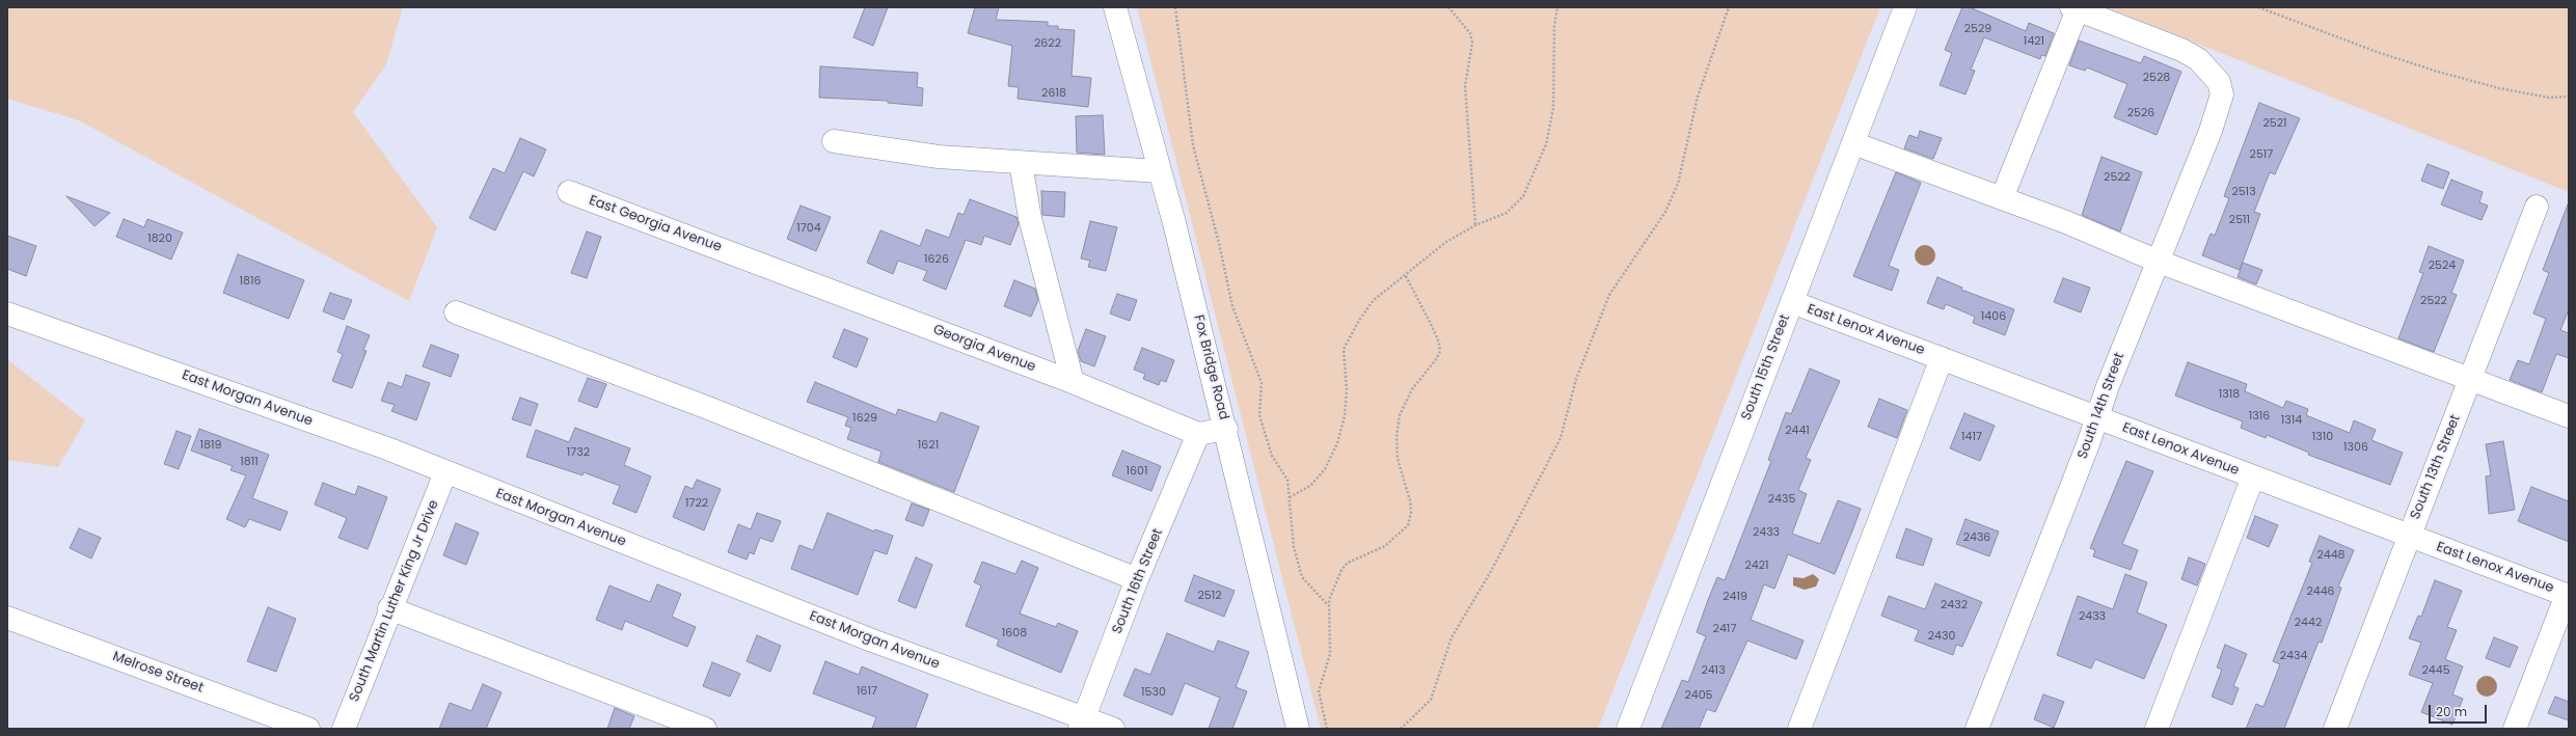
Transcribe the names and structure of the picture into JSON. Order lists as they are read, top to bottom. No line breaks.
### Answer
{"streets":{"street":["East Georgia Avenue","East Lenox Avenue","Georgia Avenue","Fox Bridge Road","South 15th Street","East Morgan Avenue","South 14th Street","South 13th Street","South 16th Street","South Martin Luther King Jr Drive","Melrose Street"]},"crossings":[["East Georgia Avenue","Georgia Avenue"],["East Lenox Avenue","South 15th Street"],["East Lenox Avenue","South 14th Street"],["East Lenox Avenue","South 13th Street"],["Georgia Avenue","South 16th Street"],["East Morgan Avenue","South 16th Street"],["East Morgan Avenue","South Martin Luther King Jr Drive"]],"house_numbers":["2529","1421","2622","2528","2618","2526","2521","2517","2522","2513","2511","1704","1820","1626","2524","1816","2522","1406","1318","1316","1629","1314","2441","1417","1310","1819","1621","1306","1732","1811","1601","2435","1722","2433","2436","2448","2421","2446","2512","2419","2432","2433","2442","2417","1608","2430","2434","2413","2445","1617","1530","2405"],"scale_bar":"20 m"}
